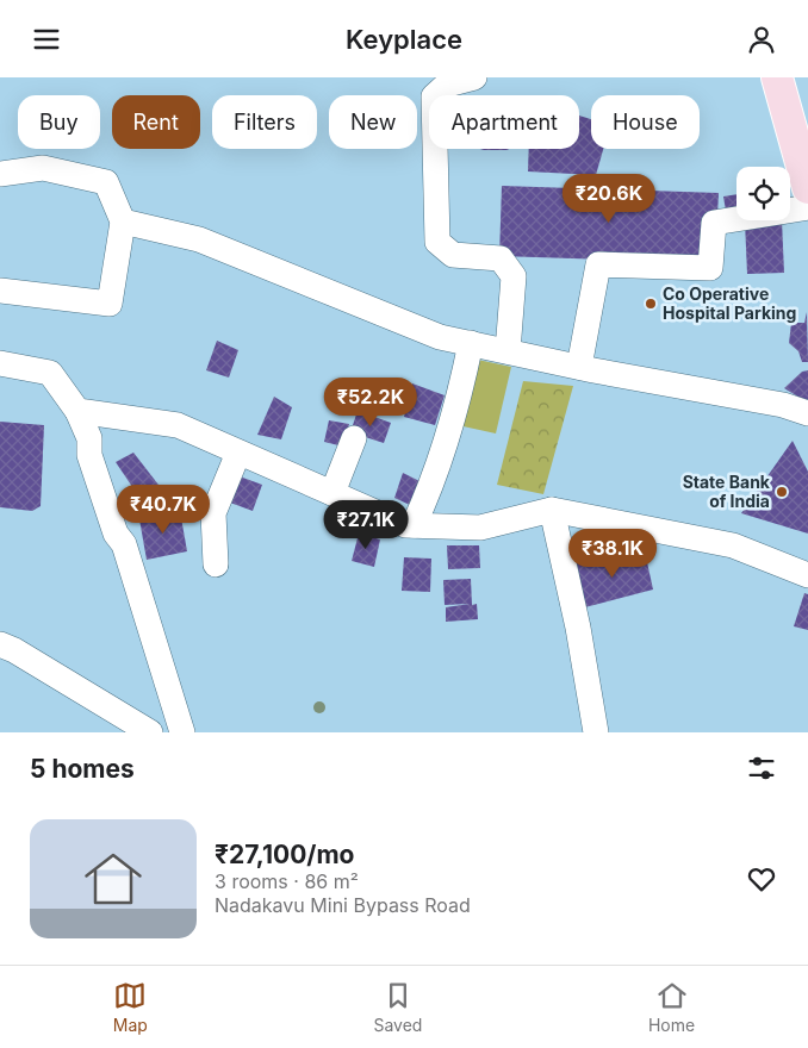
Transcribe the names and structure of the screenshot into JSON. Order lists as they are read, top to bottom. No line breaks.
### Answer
{"places":["Co Operative Hospital Parking","State Bank of India"],"page":{"header":"Keyplace","chip":["Buy","Rent","Filters","New","Apartment","House"],"price":["₹20.6K","₹52.2K","₹40.7K","₹27.1K","₹38.1K"],"heading":"5 homes","list":[{"name":"₹27,100/mo","note":"3 rooms · 86 m² · Nadakavu Mini Bypass Road"}],"tabs":["Map","Saved","Home"]}}
